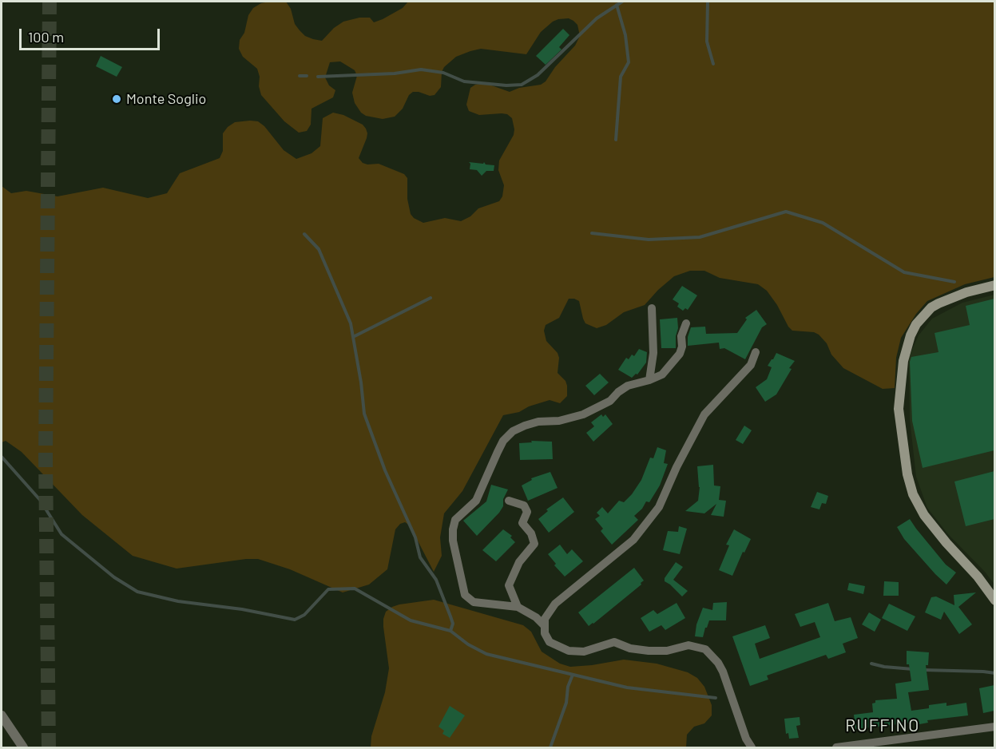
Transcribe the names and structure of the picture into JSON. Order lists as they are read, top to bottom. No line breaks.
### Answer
{"districts":["RUFFINO"],"places":["Monte Soglio"],"scale_bar":"100 m"}
